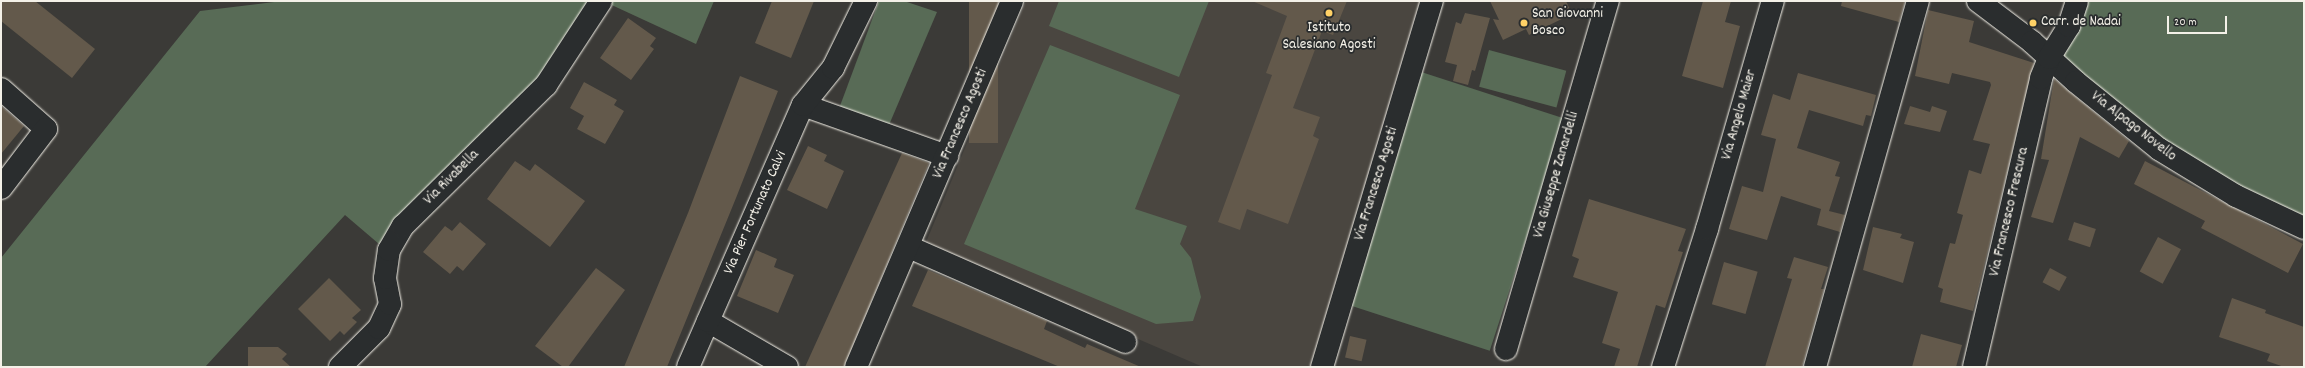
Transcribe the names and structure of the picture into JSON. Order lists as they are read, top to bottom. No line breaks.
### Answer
{"streets":{"street":["Via Angelo Maier","Via Francesco Agosti","Via Alpago Novello","Via Giuseppe Zanardelli","Via Rivabella","Via Francesco Frescura","Via Pier Fortunato Calvi"]},"crossings":[["Via Alpago Novello","Via Francesco Frescura"]],"places":["Istituto Salesiano Agosti","San Giovanni Bosco","Carr. de Nadai"],"scale_bar":"20 m"}
